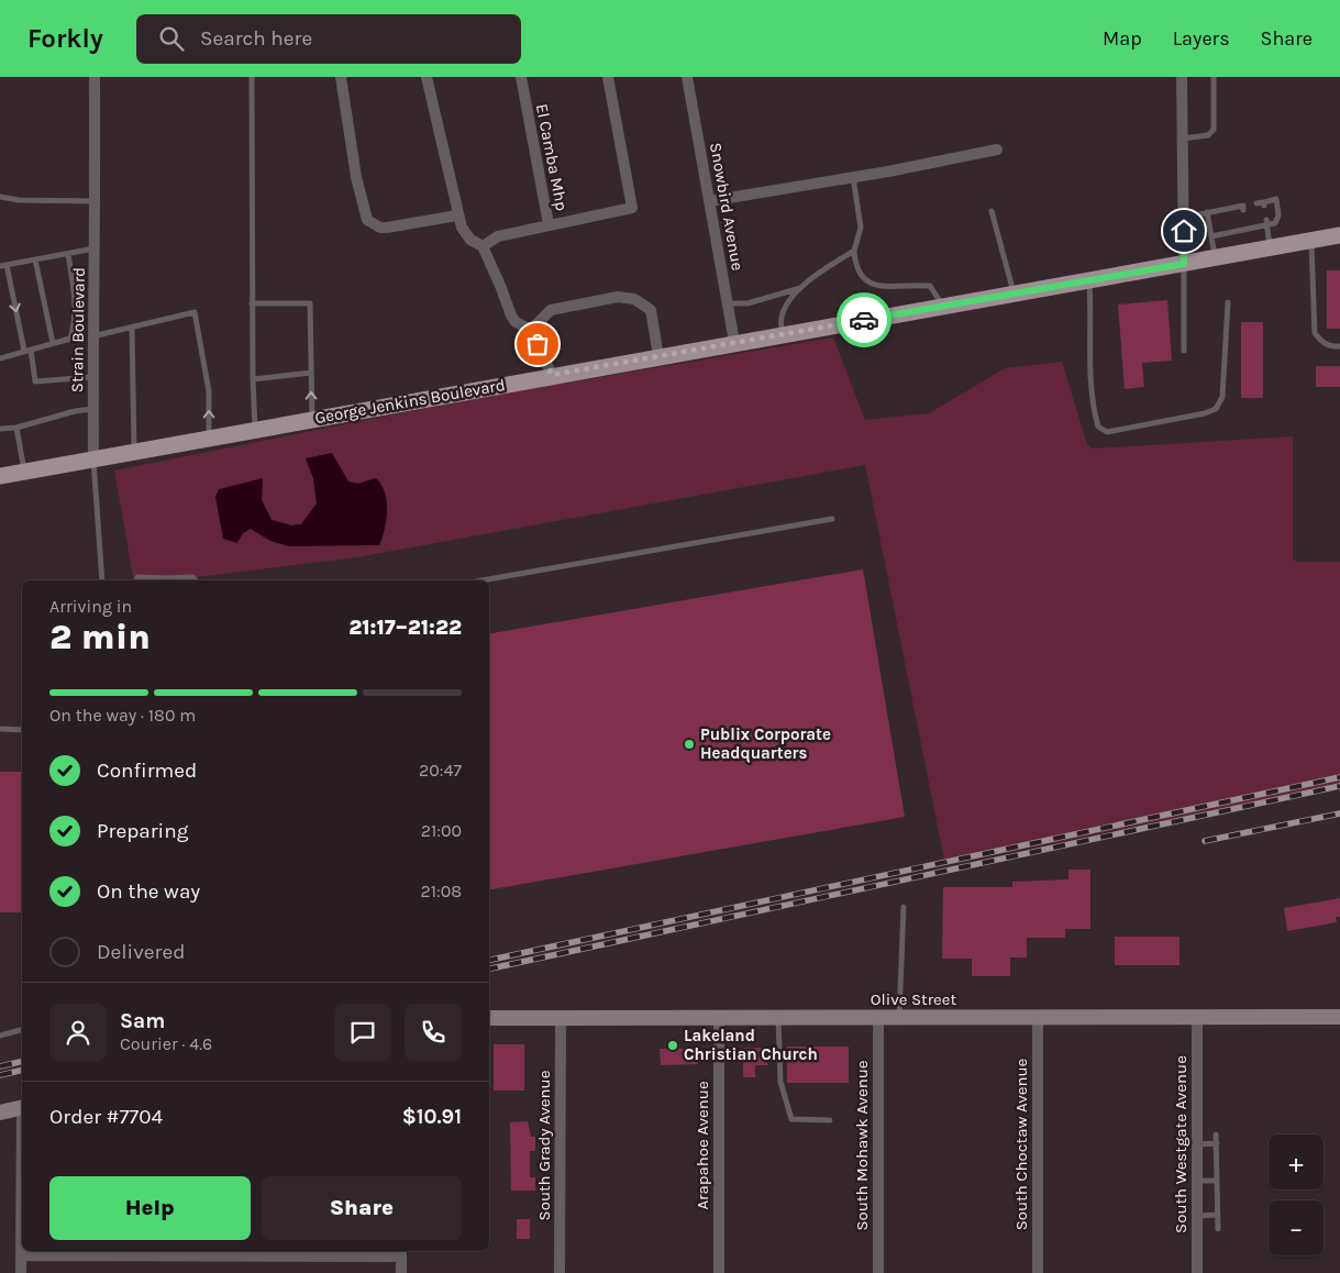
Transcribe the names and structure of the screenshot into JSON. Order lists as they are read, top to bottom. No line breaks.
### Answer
{"streets":{"main road":["George Jenkins Boulevard","Olive Street"],"street":["El Camba Mhp","Snowbird Avenue","Strain Boulevard","South Choctaw Avenue","South Westgate Avenue","South Grady Avenue","Arapahoe Avenue","South Mohawk Avenue"]},"crossings":[["Snowbird Avenue","George Jenkins Boulevard"],["Strain Boulevard","George Jenkins Boulevard"],["Olive Street","South Choctaw Avenue"],["Olive Street","South Westgate Avenue"],["Olive Street","South Grady Avenue"],["Olive Street","Arapahoe Avenue"],["Olive Street","South Mohawk Avenue"]],"places":["Publix Corporate Headquarters","Lakeland Christian Church"],"page":{"header":"Forkly","search":"Search here","nav":["Map","Layers","Share"],"heading":["2 min","Arriving in","21:17–21:22"],"panel":["Sam","Courier · 4.6","Order #7704","$10.91"],"bar":"On the way · 180 m","list":[["Confirmed","20:47"],["Preparing","21:00"],["On the way","21:08"],"Delivered"],"map_buttons":["+","−"],"buttons":["Help","Share"]}}
